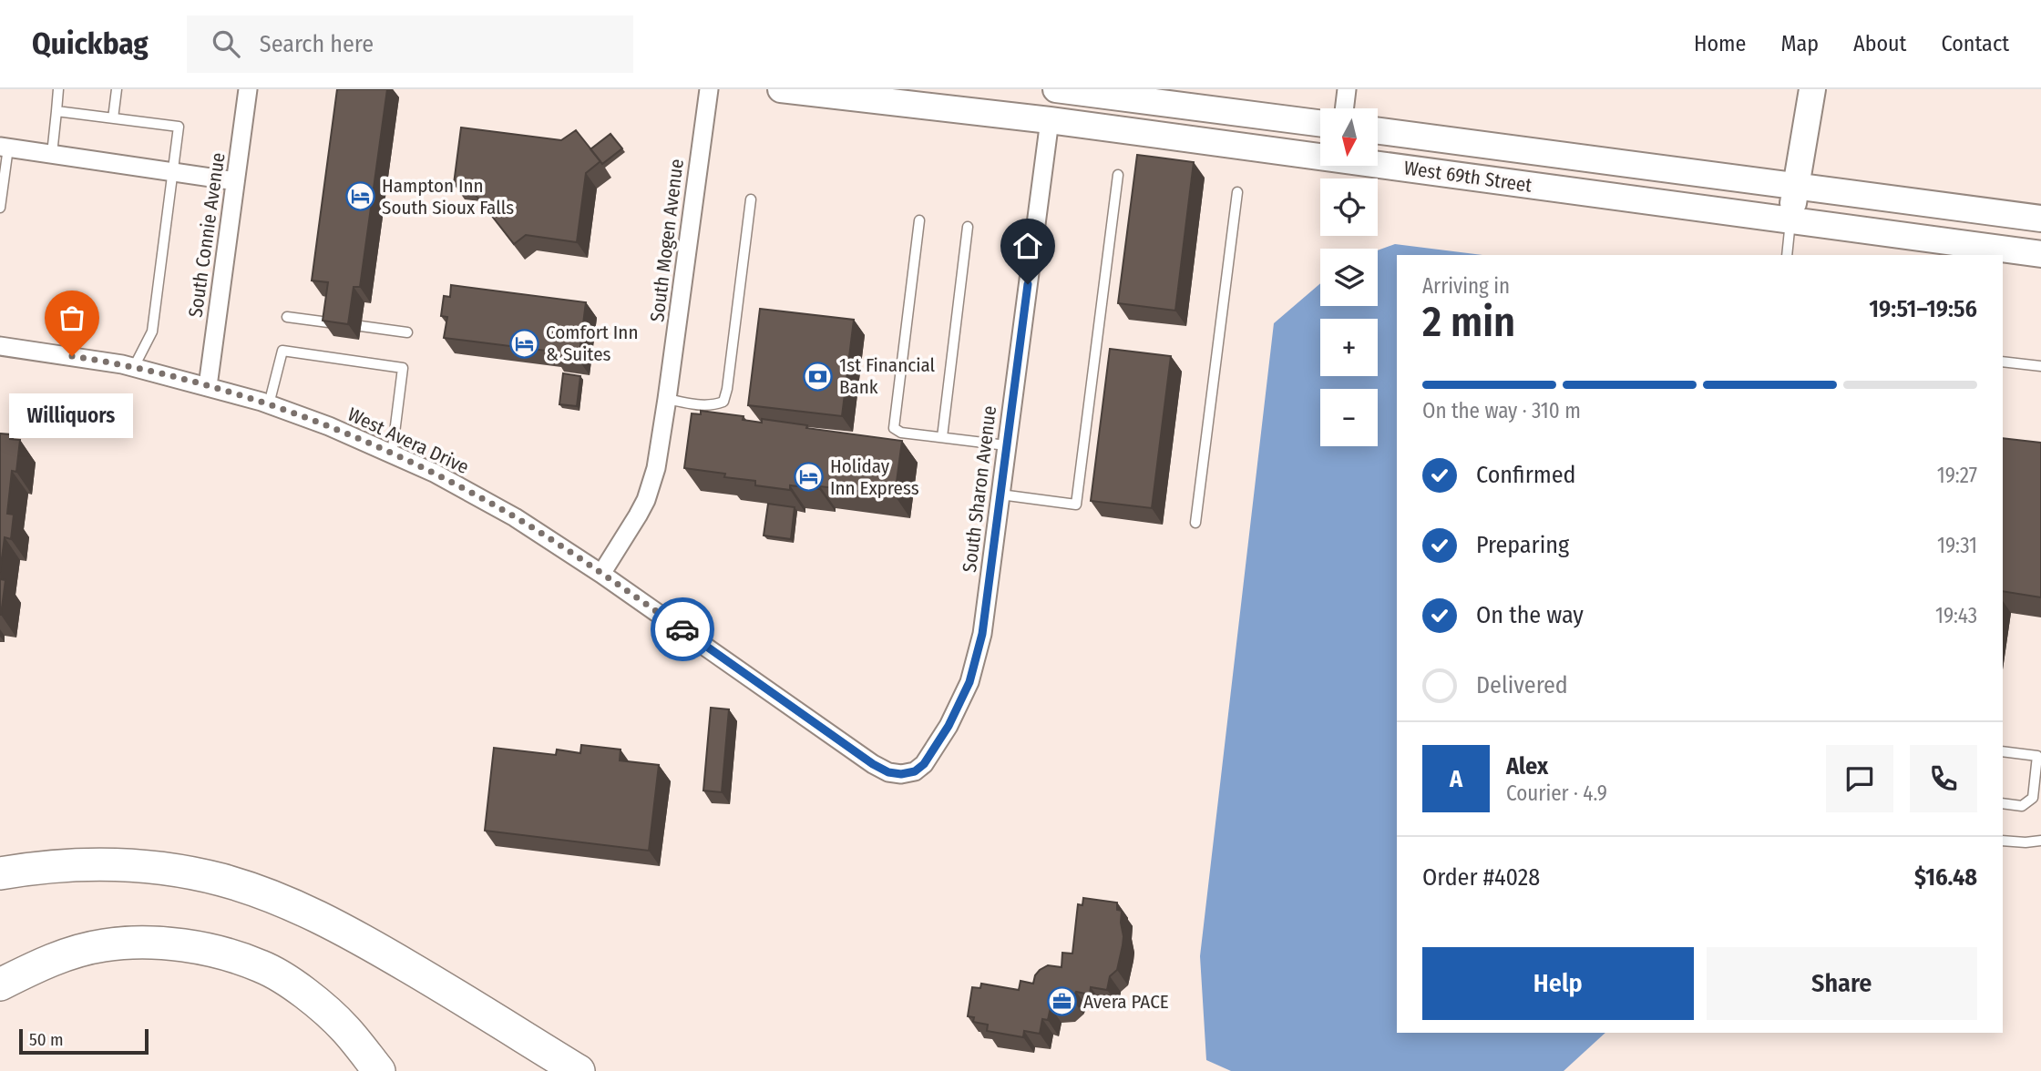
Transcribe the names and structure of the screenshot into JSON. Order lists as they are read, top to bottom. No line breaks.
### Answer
{"streets":{"street":["West 69th Street","South Connie Avenue","South Mogen Avenue","West Avera Drive","South Sharon Avenue"]},"crossings":[["West 69th Street","South Sharon Avenue"],["South Connie Avenue","West Avera Drive"],["South Mogen Avenue","West Avera Drive"],["West Avera Drive","South Sharon Avenue"]],"places":{"hotel":["Hampton Inn South Sioux Falls","Comfort Inn & Suites","Holiday Inn Express"],"other":["Williquors"],"bank":["1st Financial Bank"],"office":["Avera PACE"]},"scale_bar":"50 m","north":"bottom","page":{"header":"Quickbag","search":"Search here","nav":["Home","Map","About","Contact"],"map_buttons":["+","−"],"heading":["2 min","Arriving in","19:51–19:56"],"panel":["Alex","Courier · 4.9","Order #4028","$16.48"],"bar":"On the way · 310 m","bubble":"Williquors","list":[["Confirmed","19:27"],["Preparing","19:31"],["On the way","19:43"],"Delivered"],"round":"A","buttons":["Help","Share"],"scale":"50 m"}}
